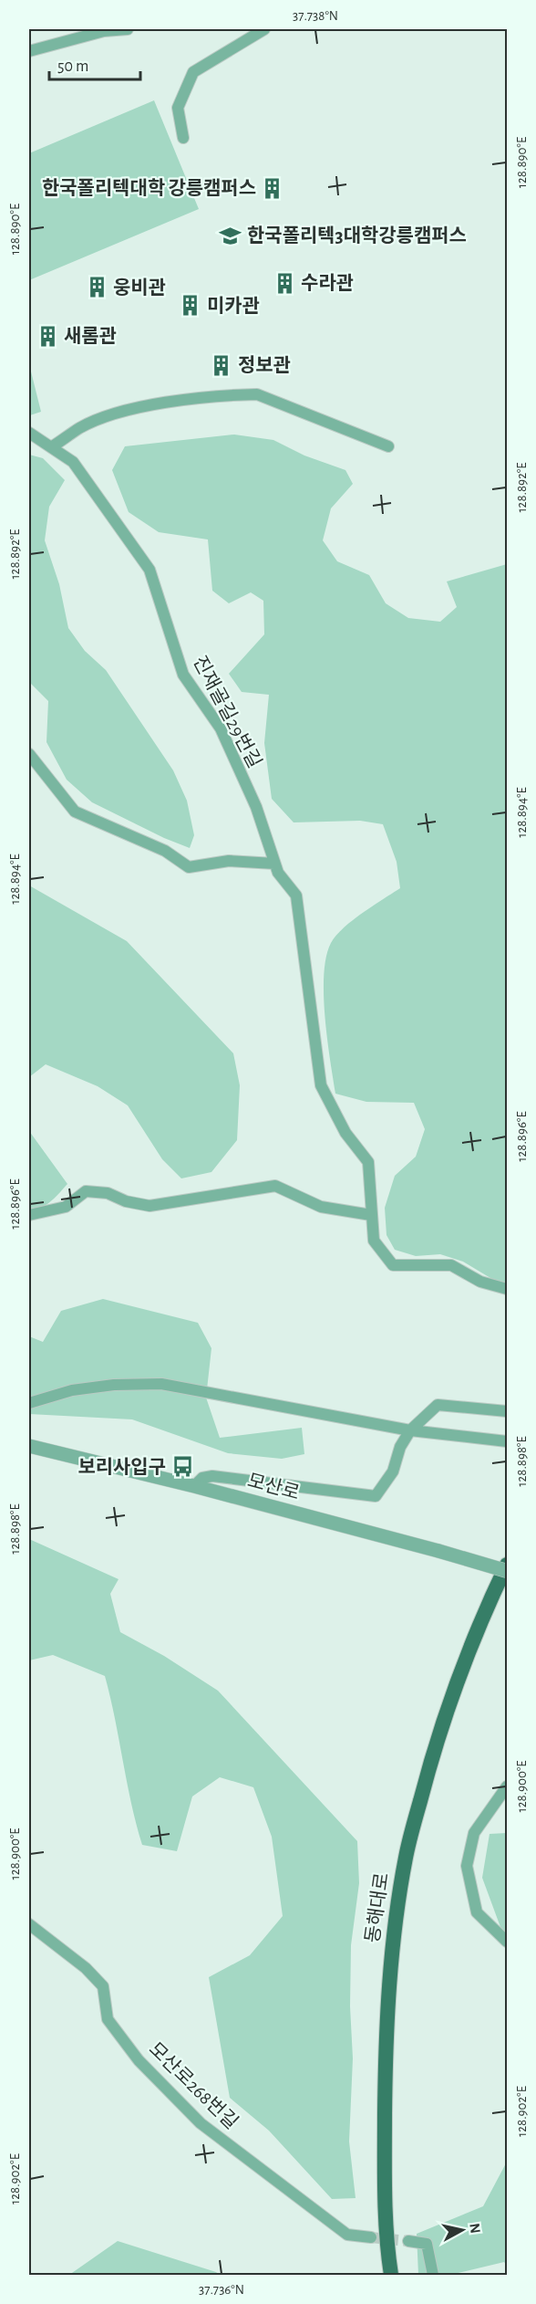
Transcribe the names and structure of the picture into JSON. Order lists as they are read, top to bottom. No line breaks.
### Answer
{"streets":{"main road":["동해대로"],"street":["진재골길29번길","모산로","모산로268번길"]},"places":{"building":["한국폴리텍대학 강릉캠퍼스","수라관","웅비관","미카관","새롬관","정보관"],"school or university":["한국폴리텍3대학강릉캠퍼스"],"bus stop":["보리사입구"]},"scale_bar":"50 m","north":"right","coordinates":["37.738°N","128.890°E","128.892°E","128.894°E","128.896°E","128.898°E","128.900°E","128.902°E","37.736°N"]}
